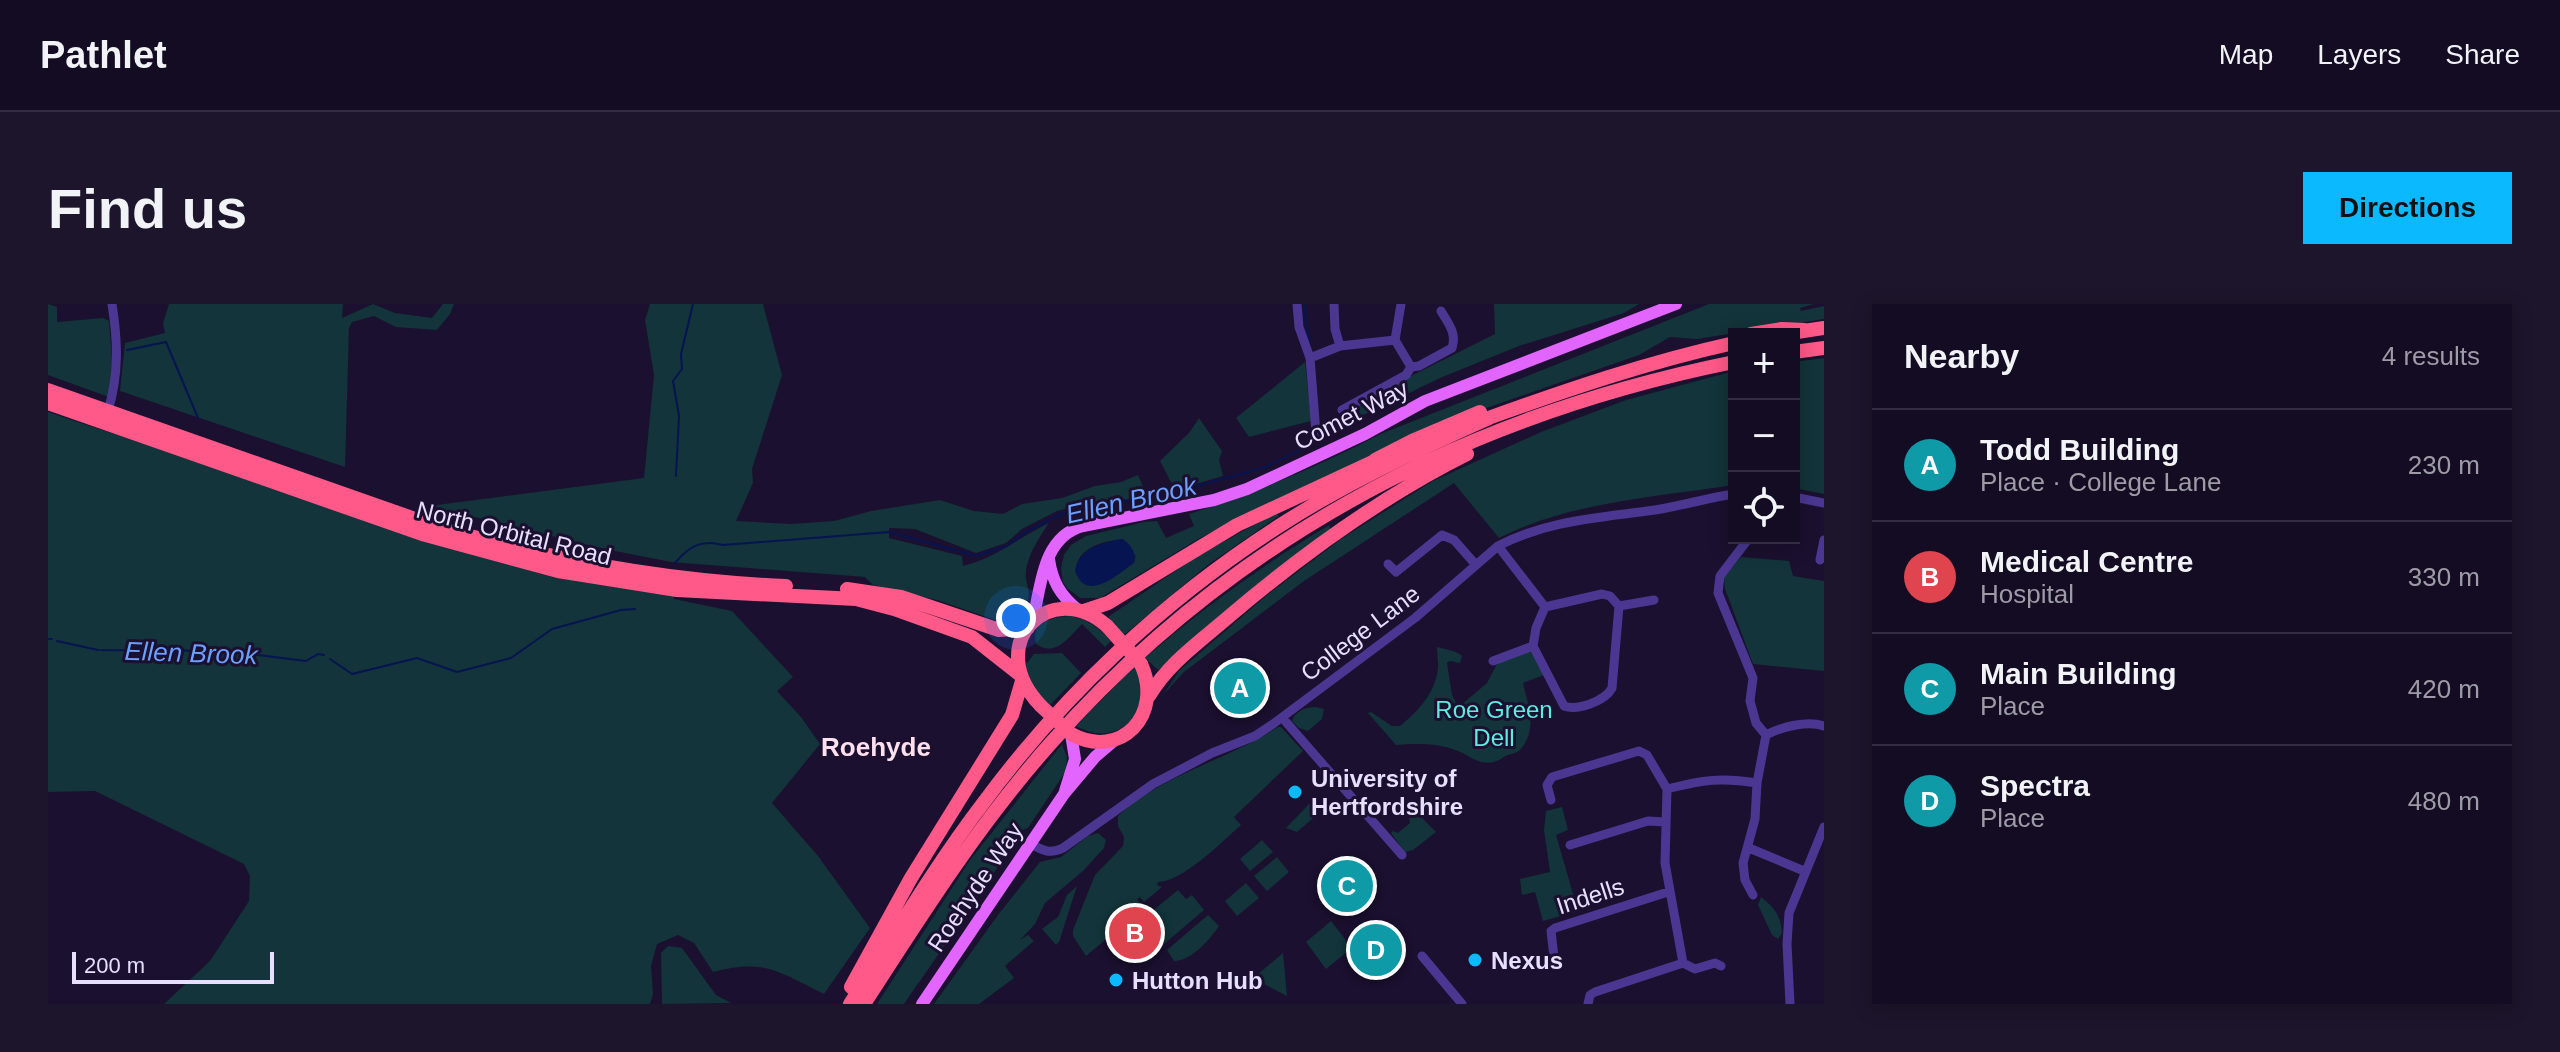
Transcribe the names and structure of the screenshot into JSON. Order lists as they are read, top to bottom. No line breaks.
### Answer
{"streets":{"highway":["North Orbital Road"],"main road":["Comet Way","Roehyde Way"],"street":["College Lane","Indells"]},"crossings":[["Comet Way","North Orbital Road"],["Comet Way","Roehyde Way"],["North Orbital Road","Roehyde Way"],["College Lane","Roehyde Way"]],"districts":["Roehyde"],"water":["Ellen Brook"],"parks":["Roe Green Dell"],"places":["University of Hertfordshire","Nexus","Hutton Hub"],"scale_bar":"200 m","page":{"header":"Pathlet","nav":["Map","Layers","Share"],"buttons":"Directions","title":"Find us","heading":["Nearby","4 results"],"map_buttons":["+","−"],"list":[{"mark":"A","name":"Todd Building","note":"Place · College Lane","value":"230 m"},{"mark":"B","name":"Medical Centre","note":"Hospital","value":"330 m"},{"mark":"C","name":"Main Building","note":"Place","value":"420 m"},{"mark":"D","name":"Spectra","note":"Place","value":"480 m"}],"pins":["A","C","B","D"],"scale":"200 m"}}
